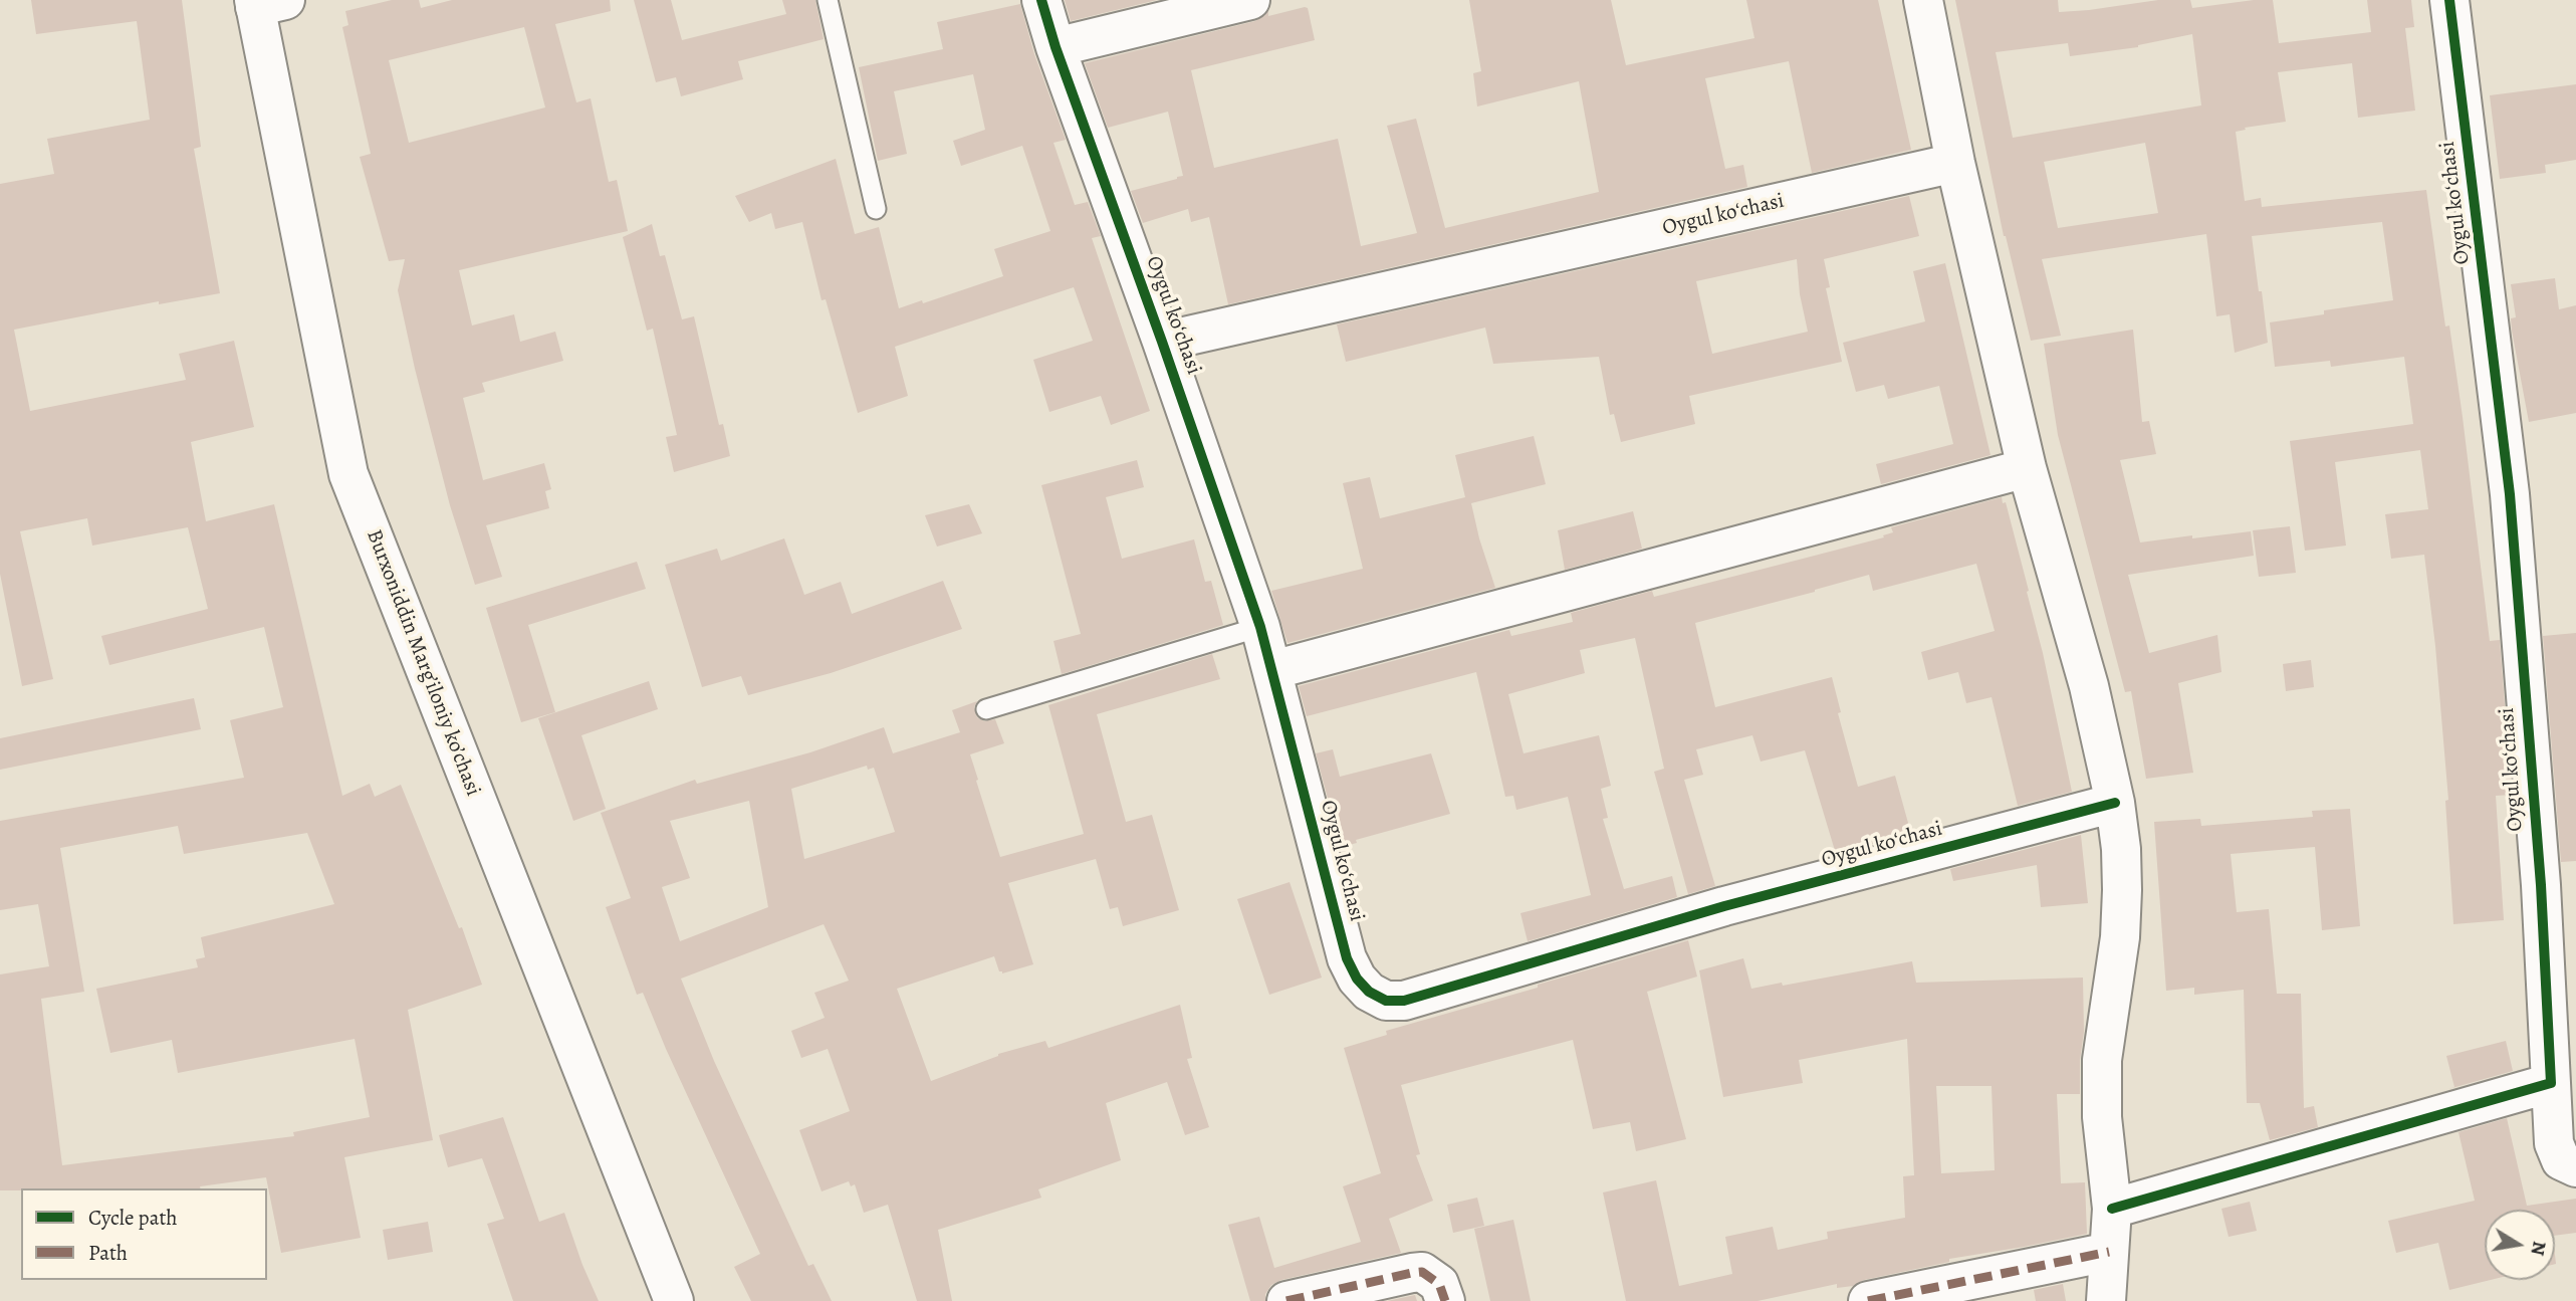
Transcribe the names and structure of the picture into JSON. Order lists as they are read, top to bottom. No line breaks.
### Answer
{"streets":{"street":["Oygul koʻchasi","Burxoniddin Marg’iloniy ko’chasi"]},"legend":["Cycle path","Path"],"north":"right"}
